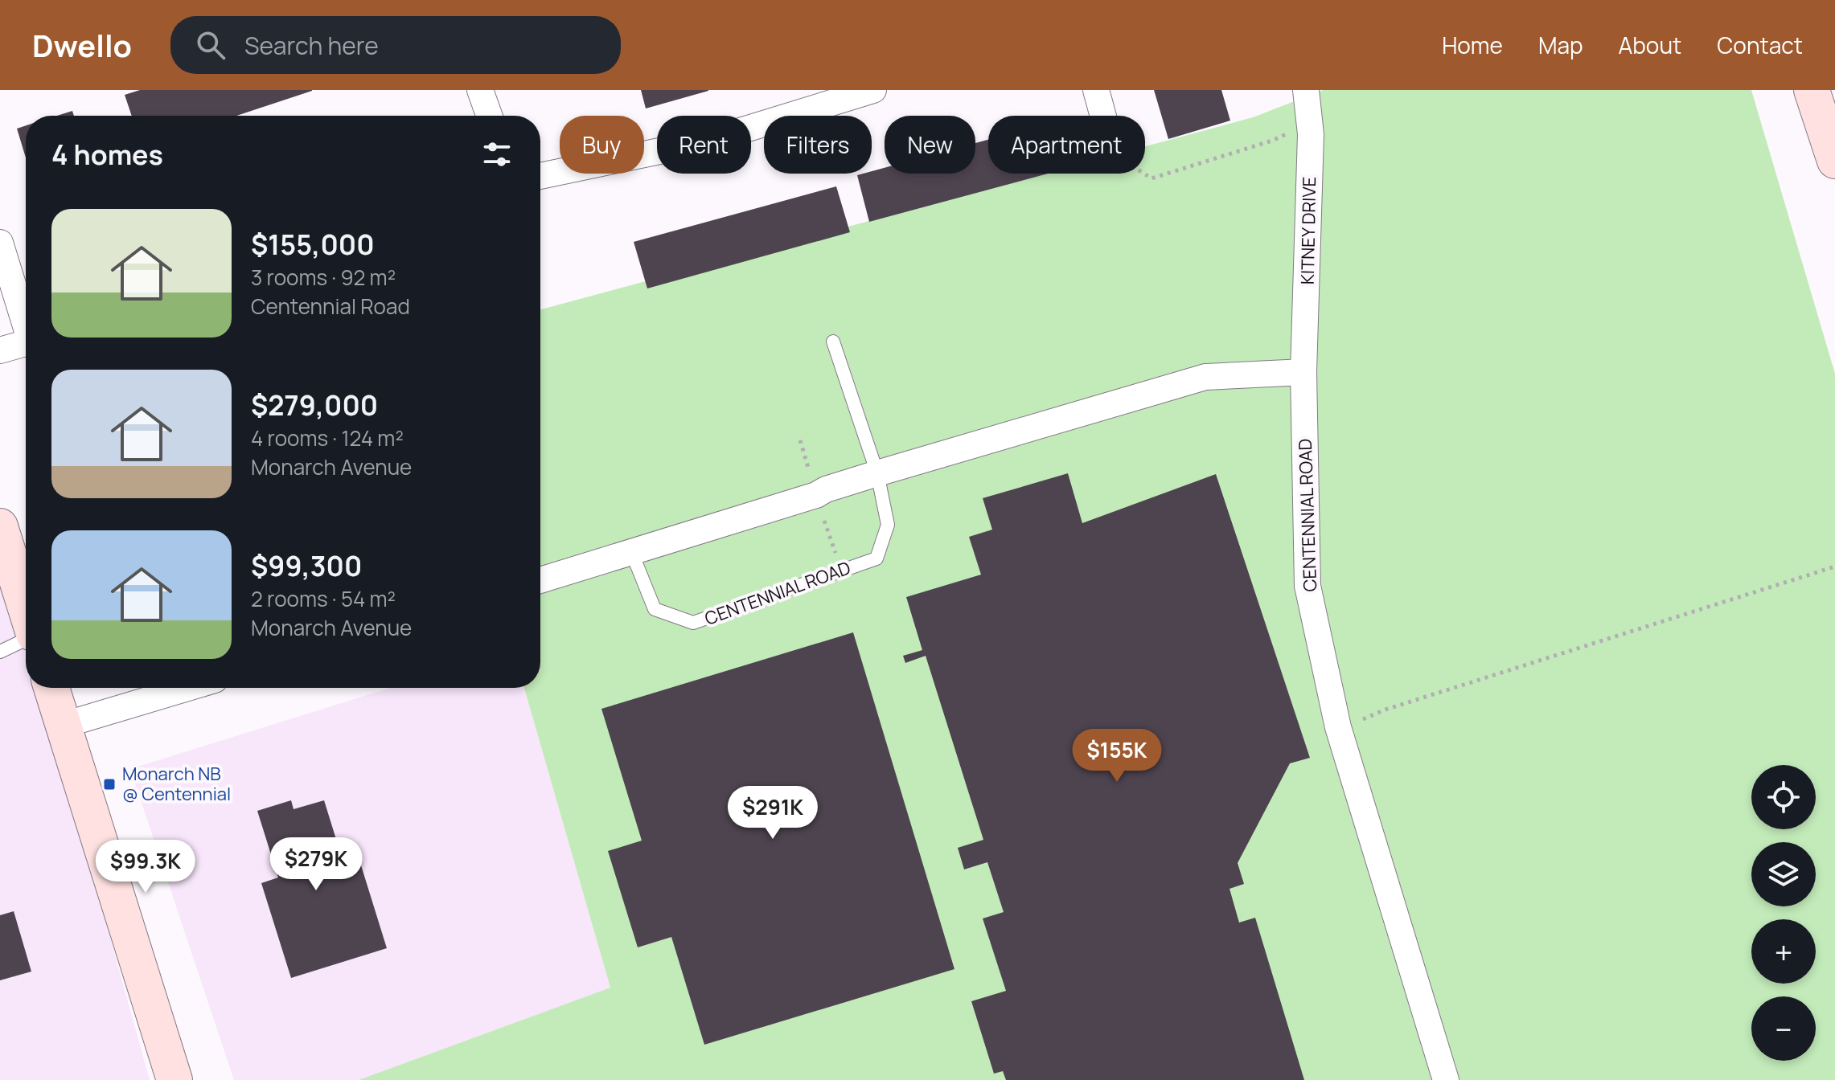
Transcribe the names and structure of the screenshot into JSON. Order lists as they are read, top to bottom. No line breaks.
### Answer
{"streets":{"street":["KITNEY DRIVE","CENTENNIAL ROAD"]},"crossings":[["KITNEY DRIVE","CENTENNIAL ROAD"]],"places":{"transit":["Monarch NB @ Centennial"]},"page":{"header":"Dwello","search":"Search here","nav":["Home","Map","About","Contact"],"chip":["Buy","Rent","Filters","New","Apartment"],"heading":"4 homes","list":[{"name":"$155,000","note":"3 rooms · 92 m² · Centennial Road"},{"name":"$279,000","note":"4 rooms · 124 m² · Monarch Avenue"},{"name":"$99,300","note":"2 rooms · 54 m² · Monarch Avenue"}],"price":["$155K","$291K","$279K","$99.3K"],"map_buttons":["+","−"]}}
